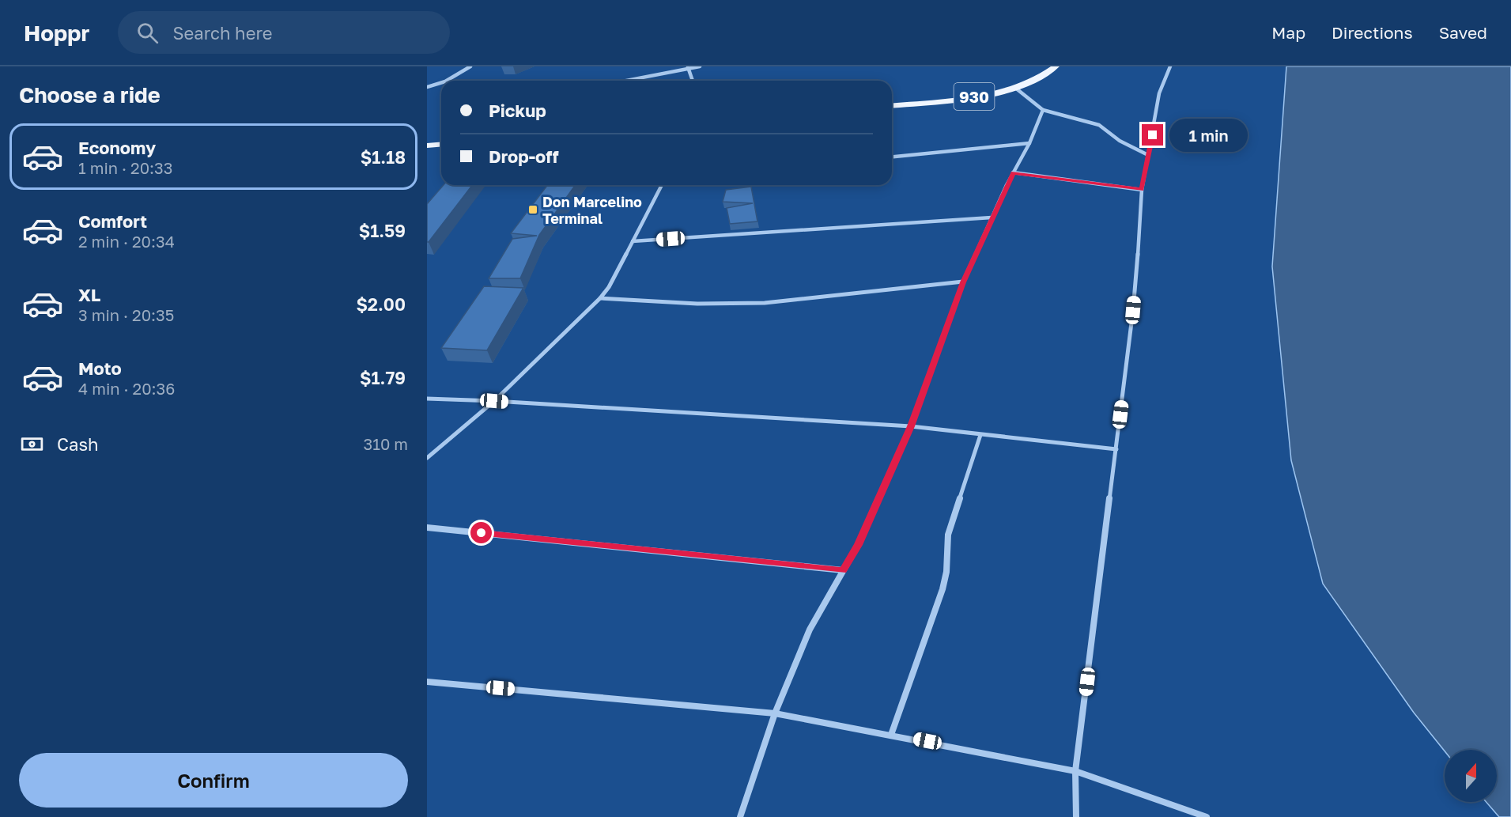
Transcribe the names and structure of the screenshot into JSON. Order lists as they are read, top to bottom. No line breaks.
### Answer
{"streets":{"main road":["930"]},"places":{"transit":["Don Marcelino Terminal"]},"north":"top","page":{"header":"Hoppr","search":"Search here","nav":["Map","Directions","Saved"],"heading":"Choose a ride","banner":["Pickup","Drop-off"],"bubble":"1 min","list":[{"name":"Economy","note":"1 min · 20:33","value":"$1.18"},{"name":"Comfort","note":"2 min · 20:34","value":"$1.59"},{"name":"XL","note":"3 min · 20:35","value":"$2.00"},{"name":"Moto","note":"4 min · 20:36","value":"$1.79"}],"pay":["Cash","310 m"],"buttons":"Confirm"}}
